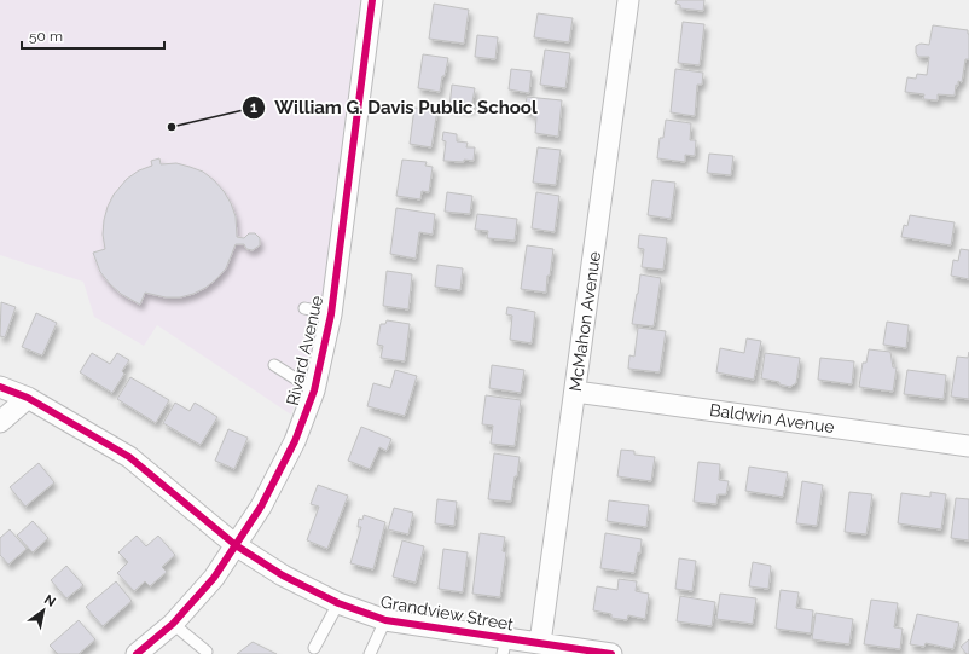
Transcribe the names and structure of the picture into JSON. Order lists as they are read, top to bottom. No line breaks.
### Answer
{"streets":{"street":["McMahon Avenue","Rivard Avenue","Baldwin Avenue","Grandview Street"]},"crossings":[["McMahon Avenue","Baldwin Avenue"],["McMahon Avenue","Grandview Street"],["Rivard Avenue","Grandview Street"]],"places":["William G. Davis Public School"],"scale_bar":"50 m","north":"top right"}
